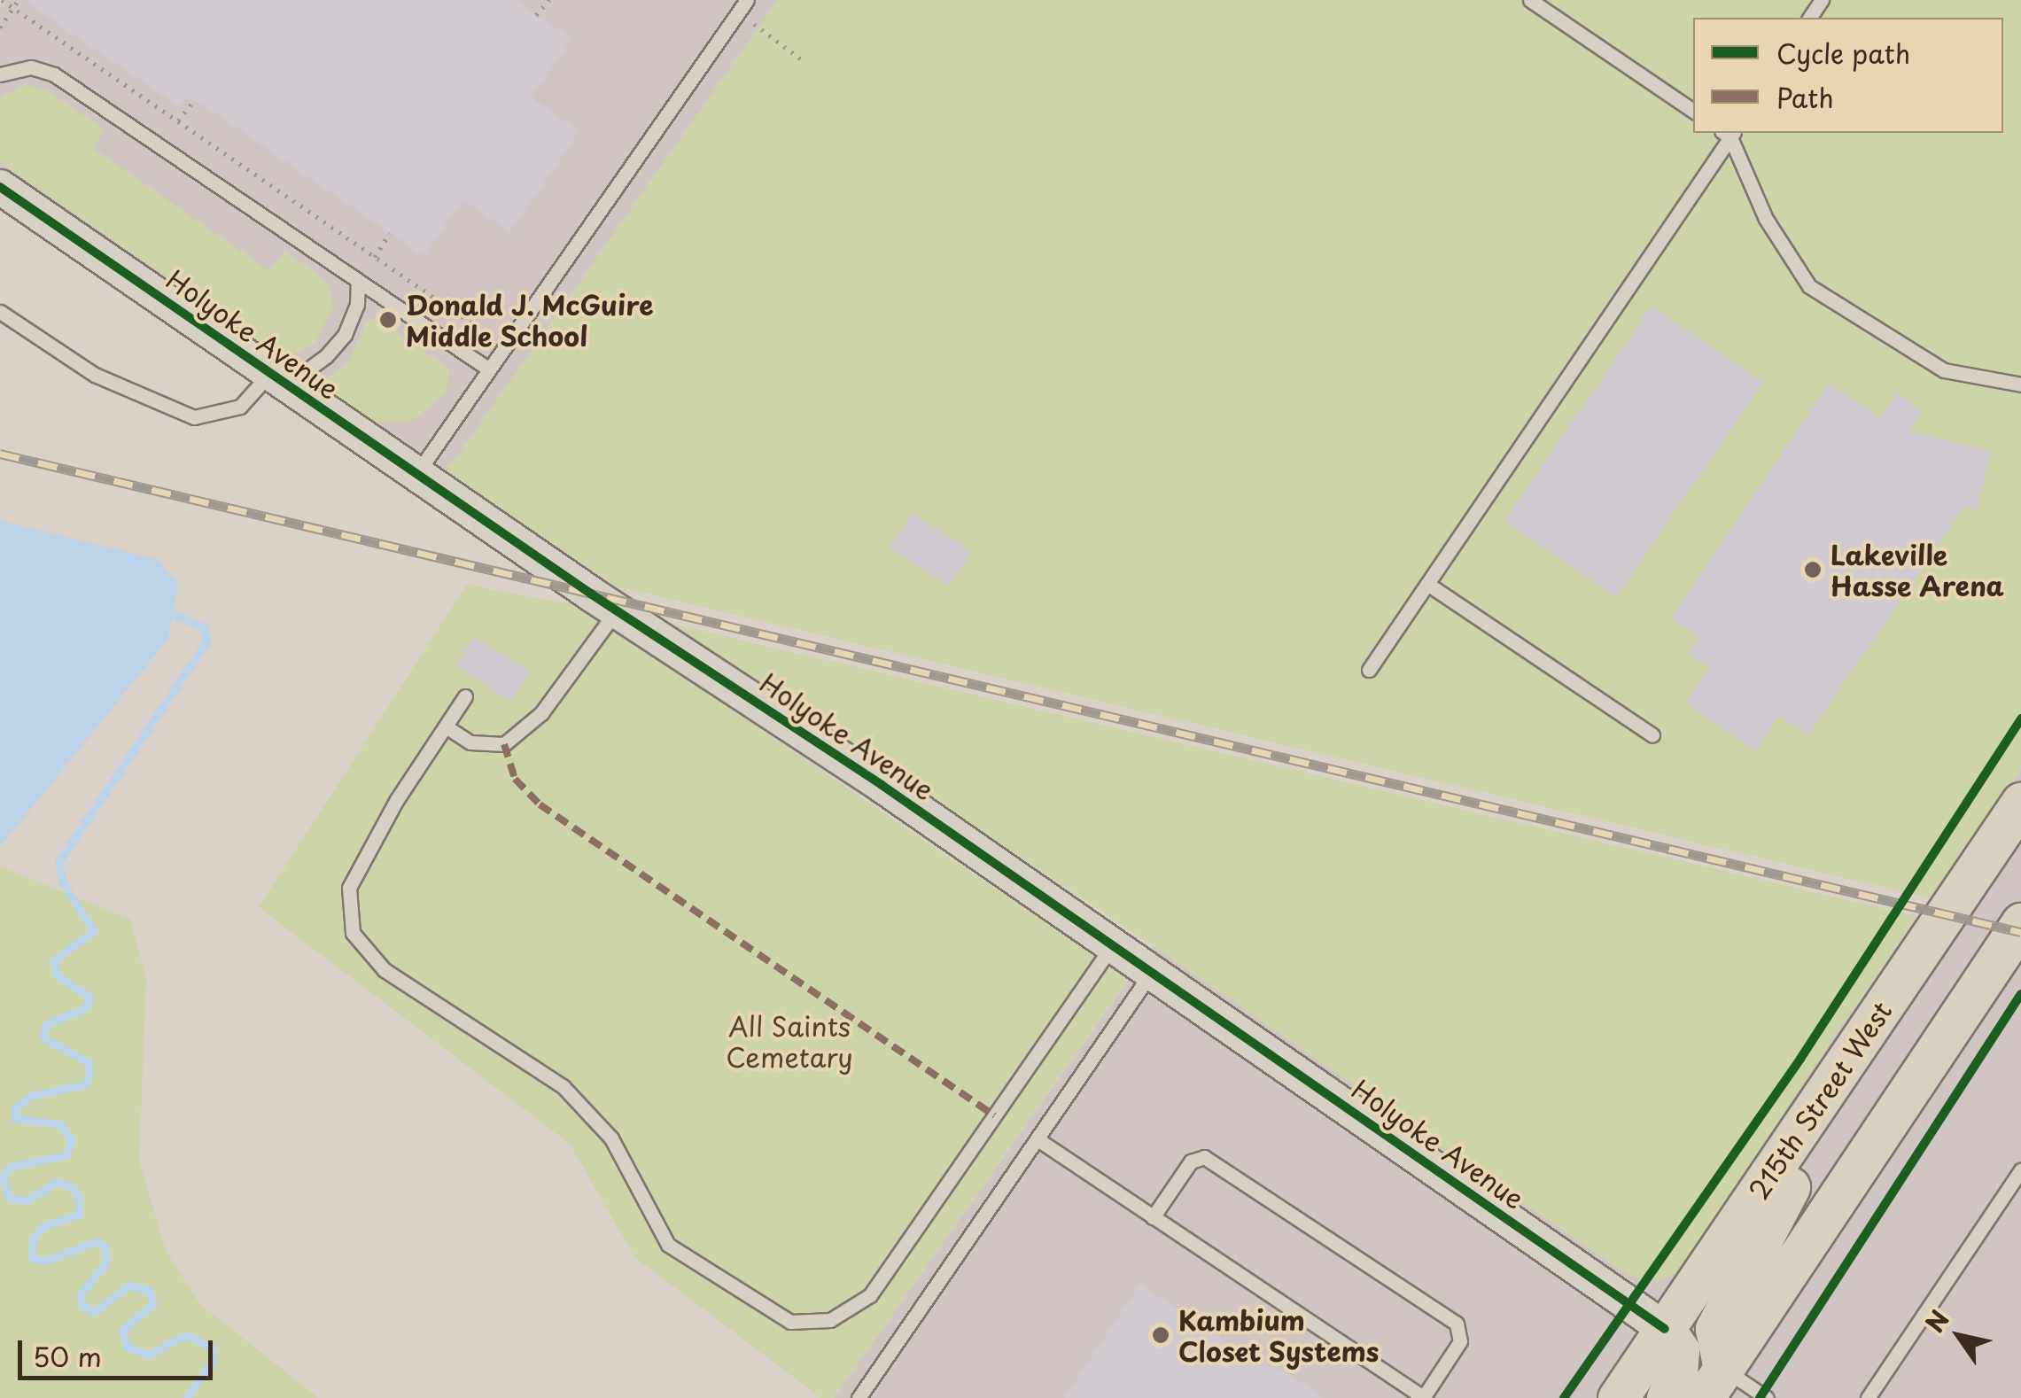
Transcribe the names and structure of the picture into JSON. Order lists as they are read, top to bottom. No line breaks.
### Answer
{"streets":{"main road":["215th Street West"],"street":["Holyoke Avenue"]},"crossings":[["Holyoke Avenue","215th Street West"]],"parks":["All Saints Cemetary"],"places":["Donald J. McGuire Middle School","Lakeville Hasse Arena","Kambium Closet Systems"],"legend":["Cycle path","Path"],"scale_bar":"50 m","north":"top left"}
